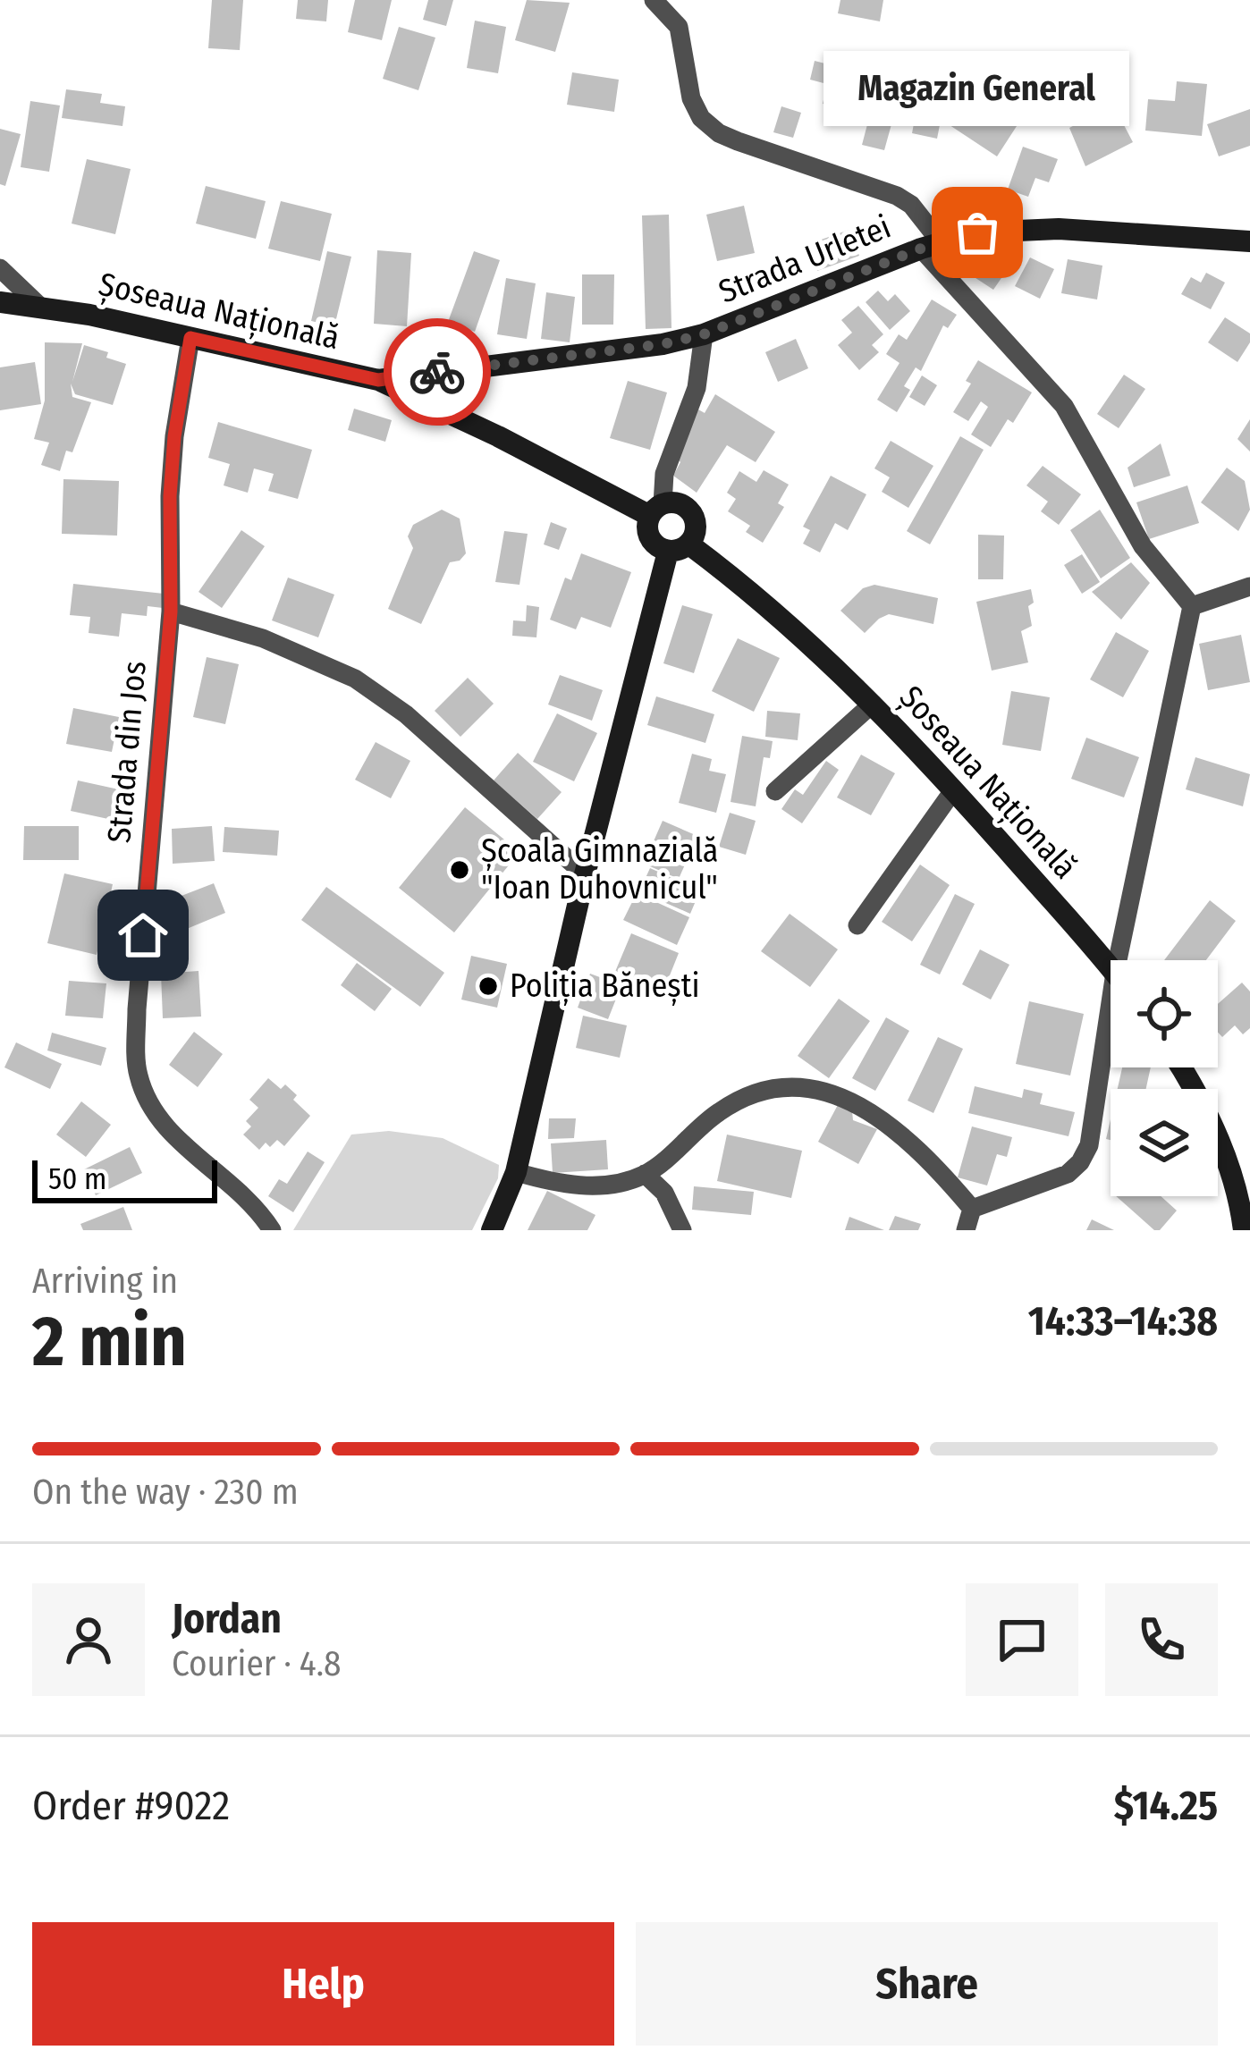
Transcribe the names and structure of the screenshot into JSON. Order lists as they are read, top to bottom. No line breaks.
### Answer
{"streets":{"street":["Strada Urletei","Șoseaua Națională","Strada din Jos"]},"crossings":[["Strada Urletei","Șoseaua Națională"],["Șoseaua Națională","Strada din Jos"]],"places":["Magazin General","Școala Gimnazială \"Ioan Duhovnicul\"","Poliția Bănești"],"scale_bar":"50 m","page":{"bubble":"Magazin General","scale":"50 m","heading":["2 min","Arriving in","14:33–14:38"],"panel":["Jordan","Courier · 4.8","Order #9022","$14.25"],"bar":"On the way · 230 m","buttons":["Help","Share"]}}
